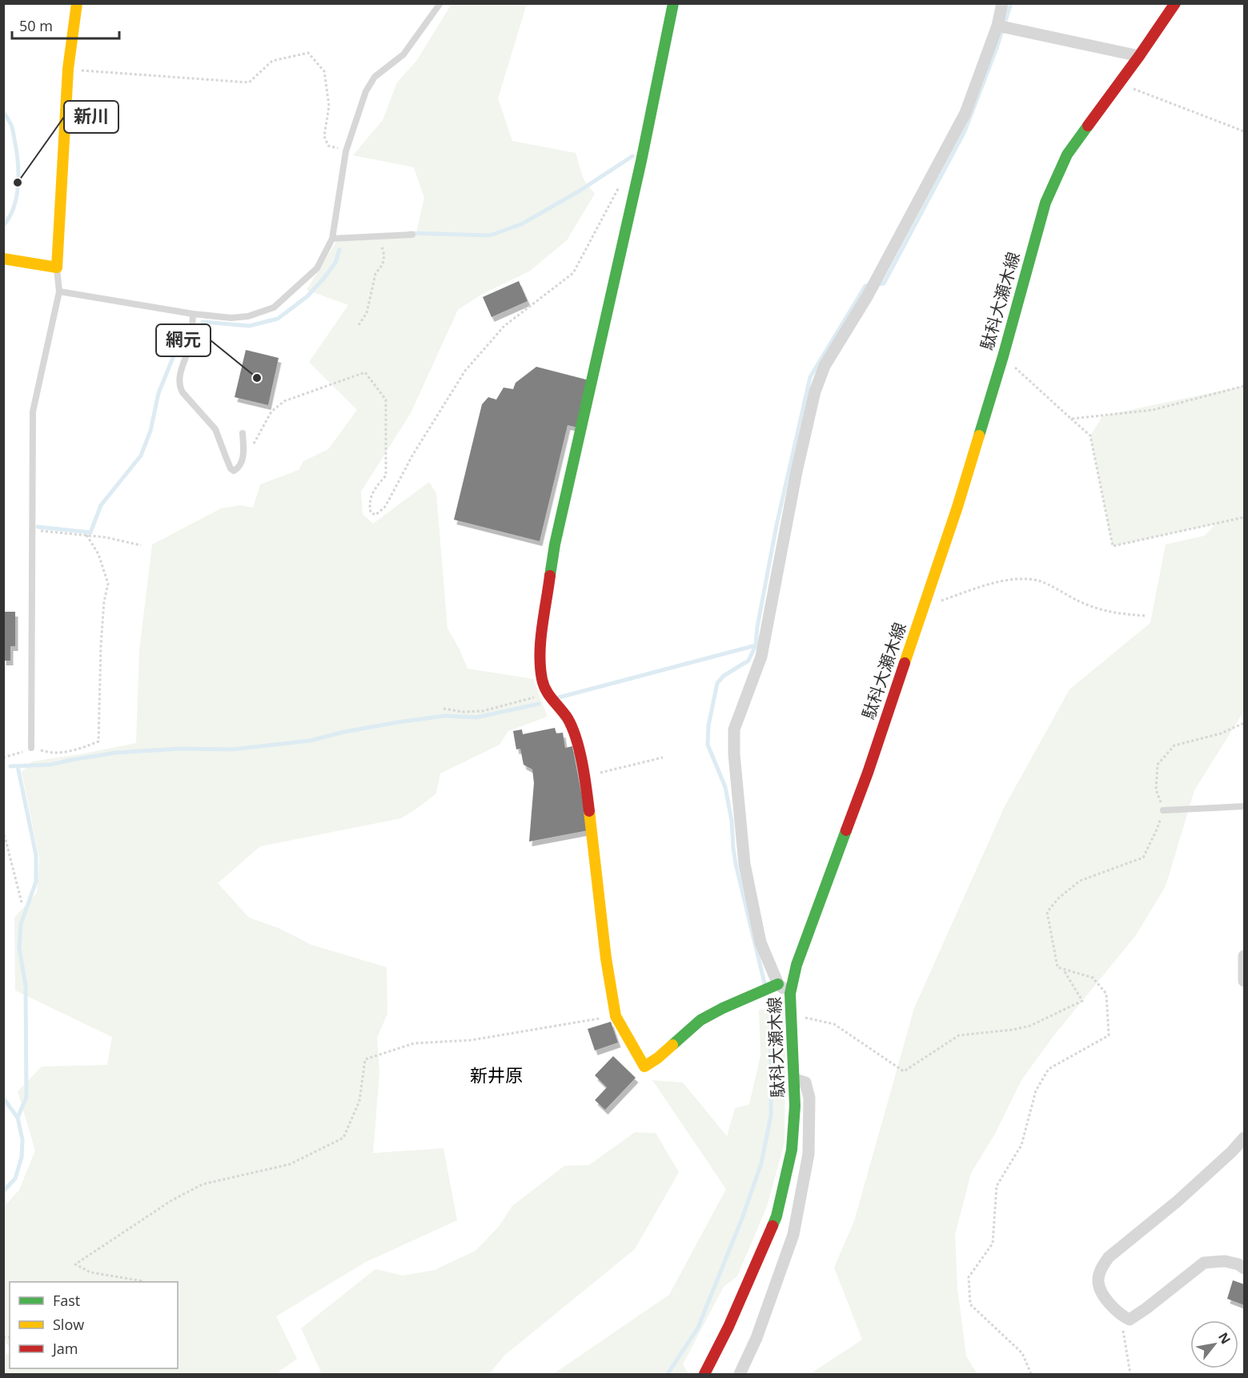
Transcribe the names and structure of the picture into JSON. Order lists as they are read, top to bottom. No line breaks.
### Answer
{"streets":{"street":["駄科大瀬木線"]},"districts":["新井原"],"places":["新川","網元"],"legend":["Fast","Slow","Jam"],"scale_bar":"50 m","north":"top right"}
